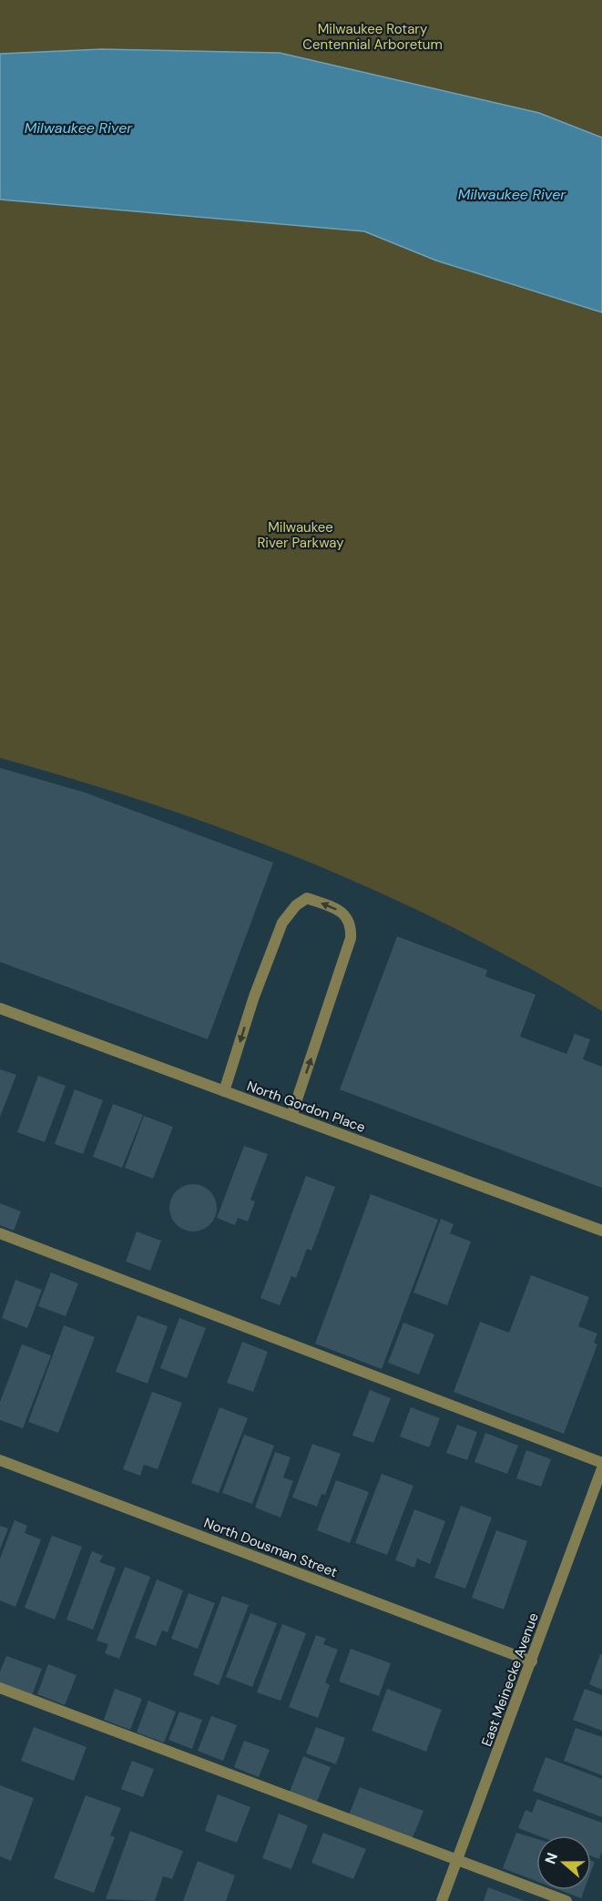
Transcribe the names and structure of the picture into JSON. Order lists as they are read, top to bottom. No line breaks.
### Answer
{"streets":{"street":["North Gordon Place","North Dousman Street","East Meinecke Avenue"]},"crossings":[["North Dousman Street","East Meinecke Avenue"]],"water":["Milwaukee River"],"parks":["Milwaukee Rotary Centennial Arboretum","Milwaukee River Parkway"],"north":"left"}
